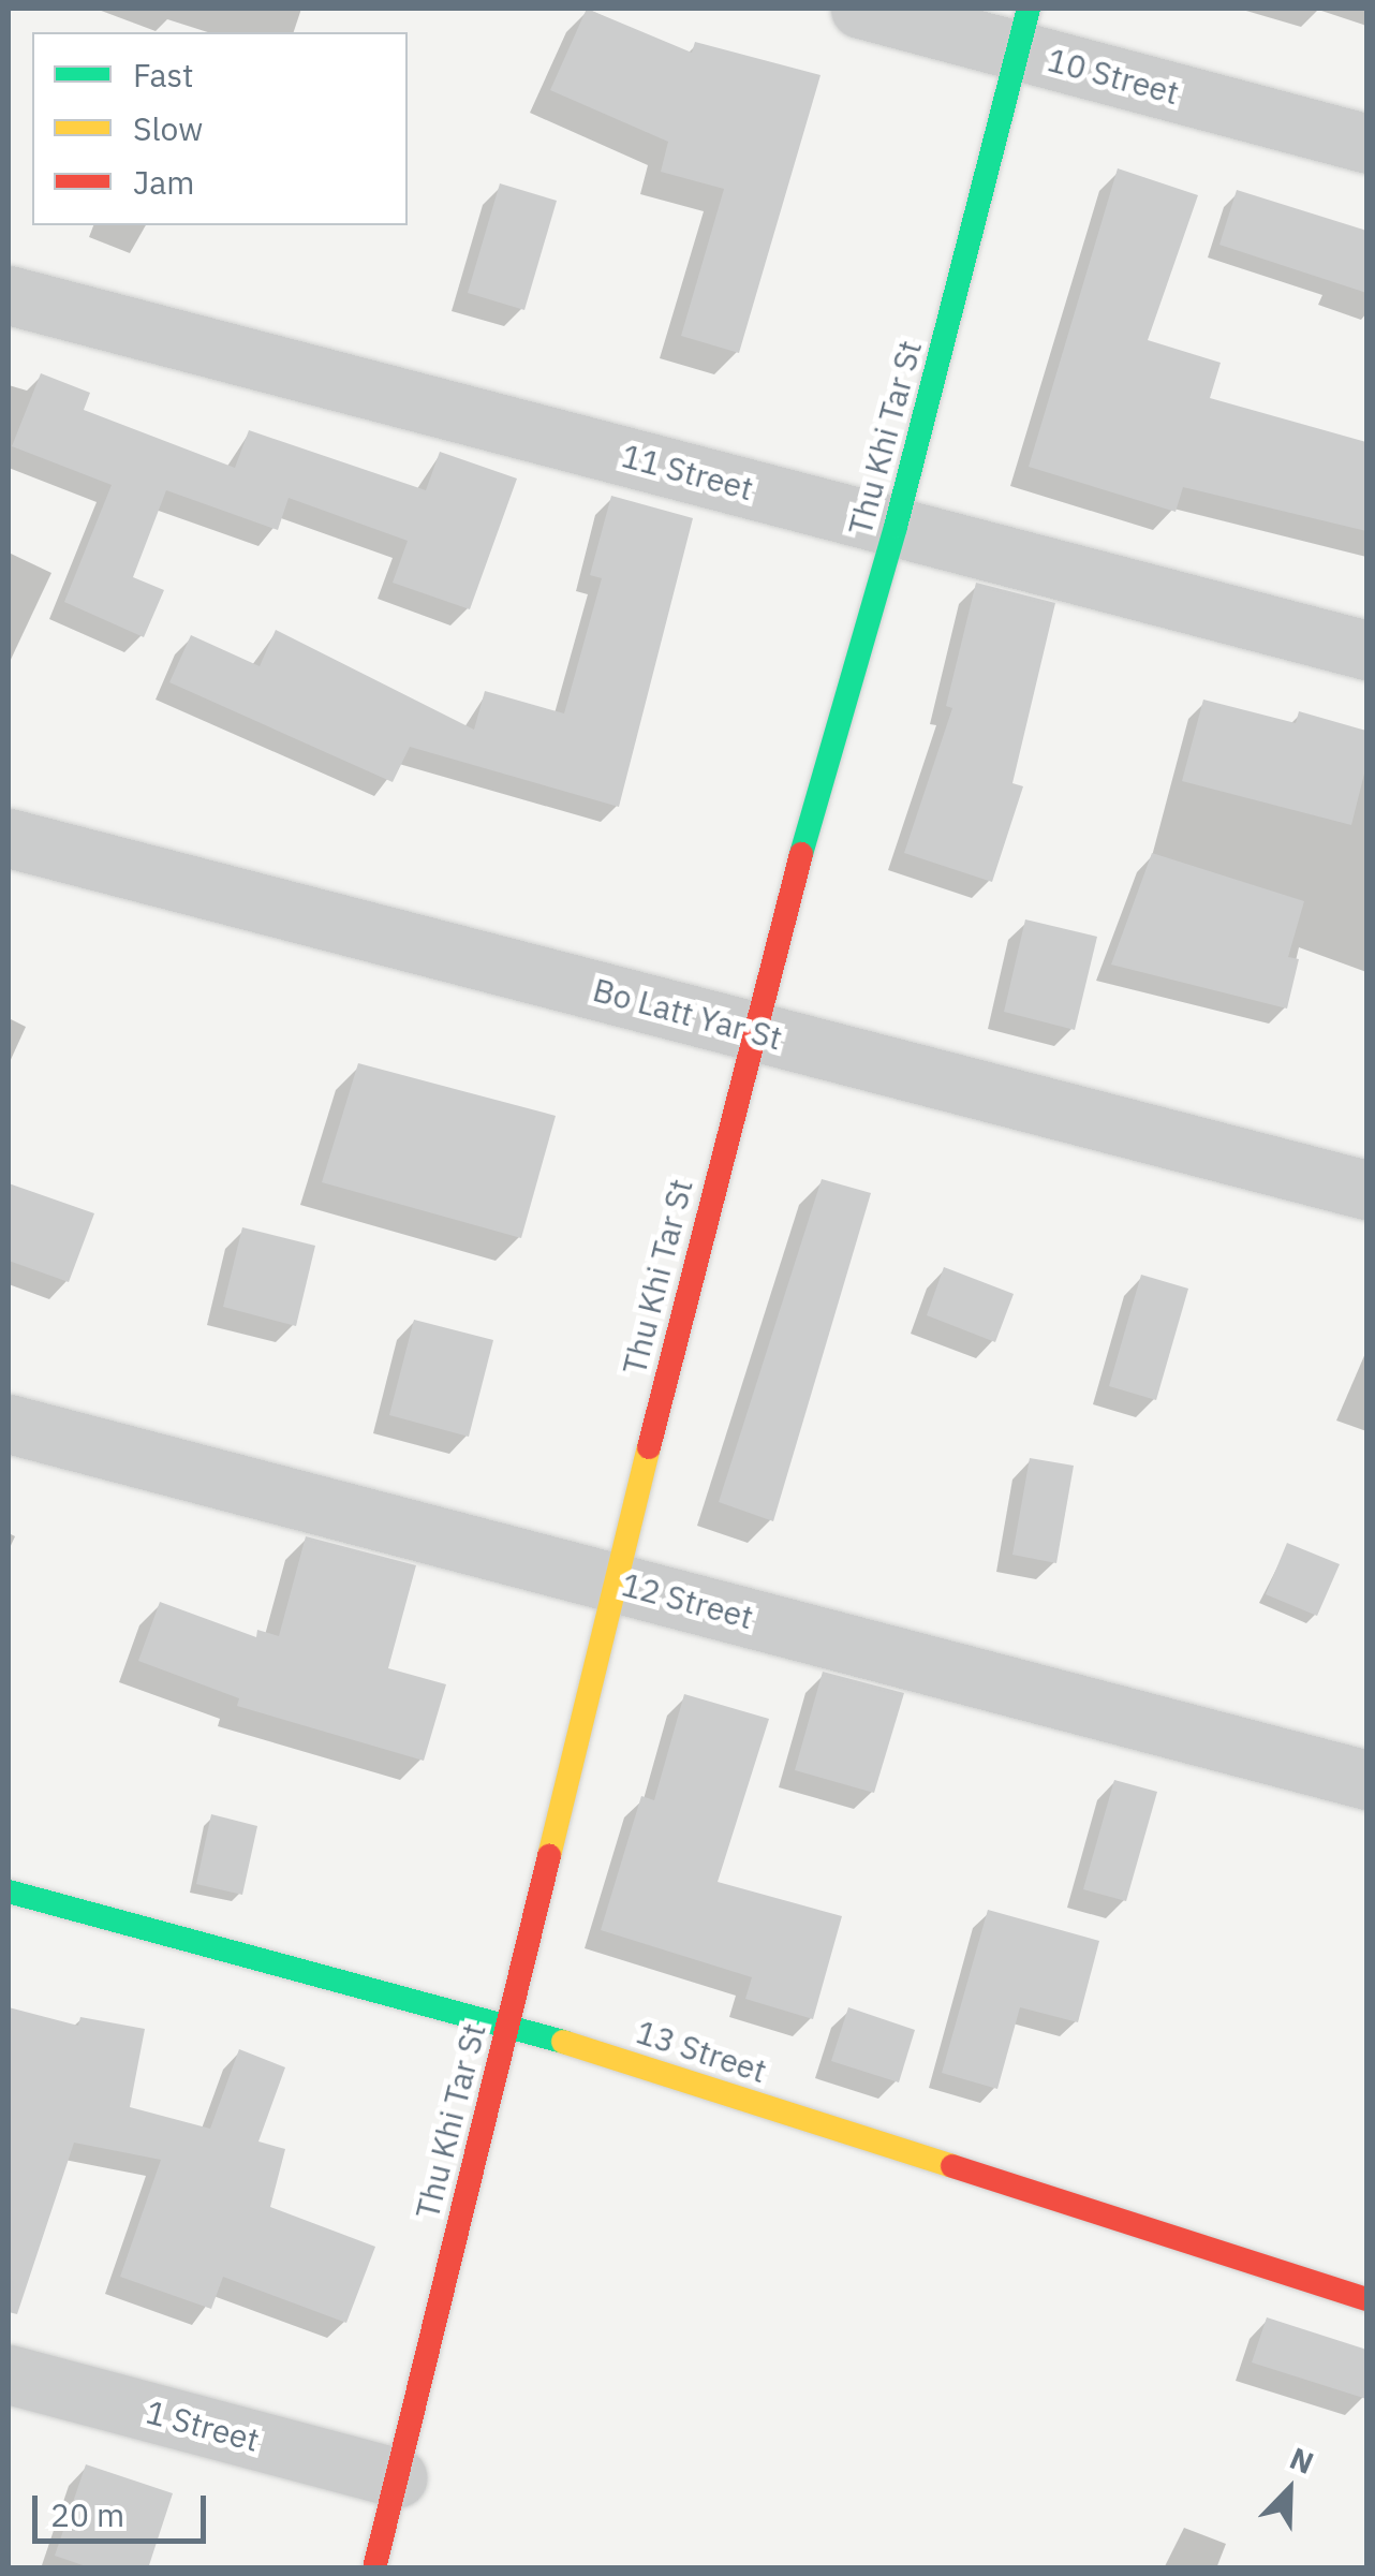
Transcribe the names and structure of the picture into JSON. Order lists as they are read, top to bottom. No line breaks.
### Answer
{"streets":{"street":["10 Street","Thu Khi Tar St","11 Street","Bo Latt Yar St","12 Street","13 Street","1 Street"]},"crossings":[["10 Street","Thu Khi Tar St"],["Thu Khi Tar St","11 Street"],["Thu Khi Tar St","Bo Latt Yar St"],["Thu Khi Tar St","12 Street"],["Thu Khi Tar St","13 Street"],["Thu Khi Tar St","1 Street"]],"legend":["Fast","Slow","Jam"],"scale_bar":"20 m","north":"top right"}
